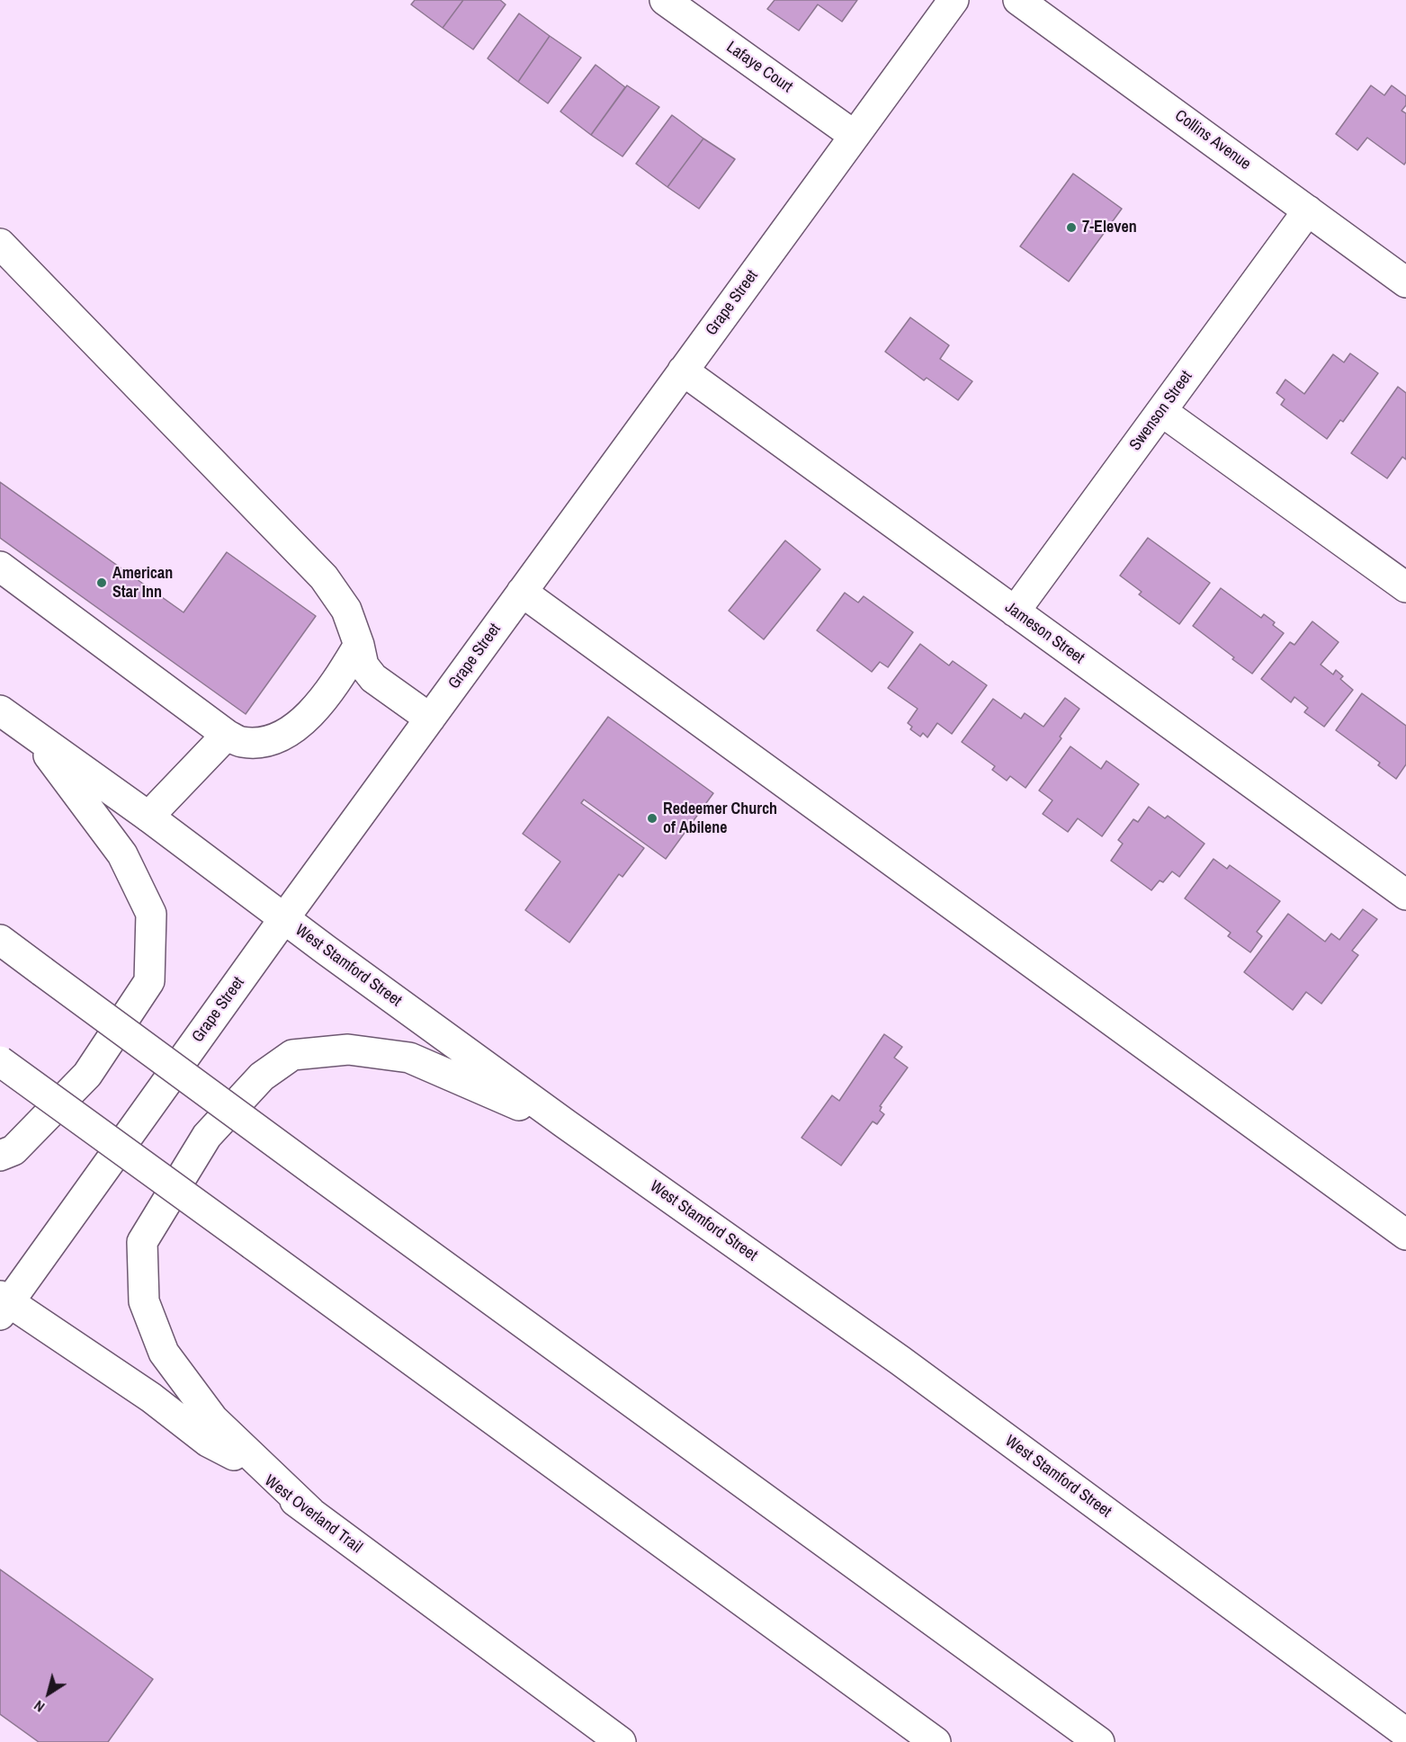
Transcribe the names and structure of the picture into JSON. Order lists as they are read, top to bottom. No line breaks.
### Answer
{"streets":{"main road":["Lafaye Court","Collins Avenue","Grape Street","Swenson Street","Jameson Street","West Stamford Street","West Overland Trail"]},"crossings":[["Lafaye Court","Grape Street"],["Collins Avenue","Swenson Street"],["Grape Street","Jameson Street"],["Grape Street","West Stamford Street"],["Grape Street","West Overland Trail"],["Swenson Street","Jameson Street"]],"places":["7-Eleven","American Star Inn","Redeemer Church of Abilene"],"north":"bottom left"}
